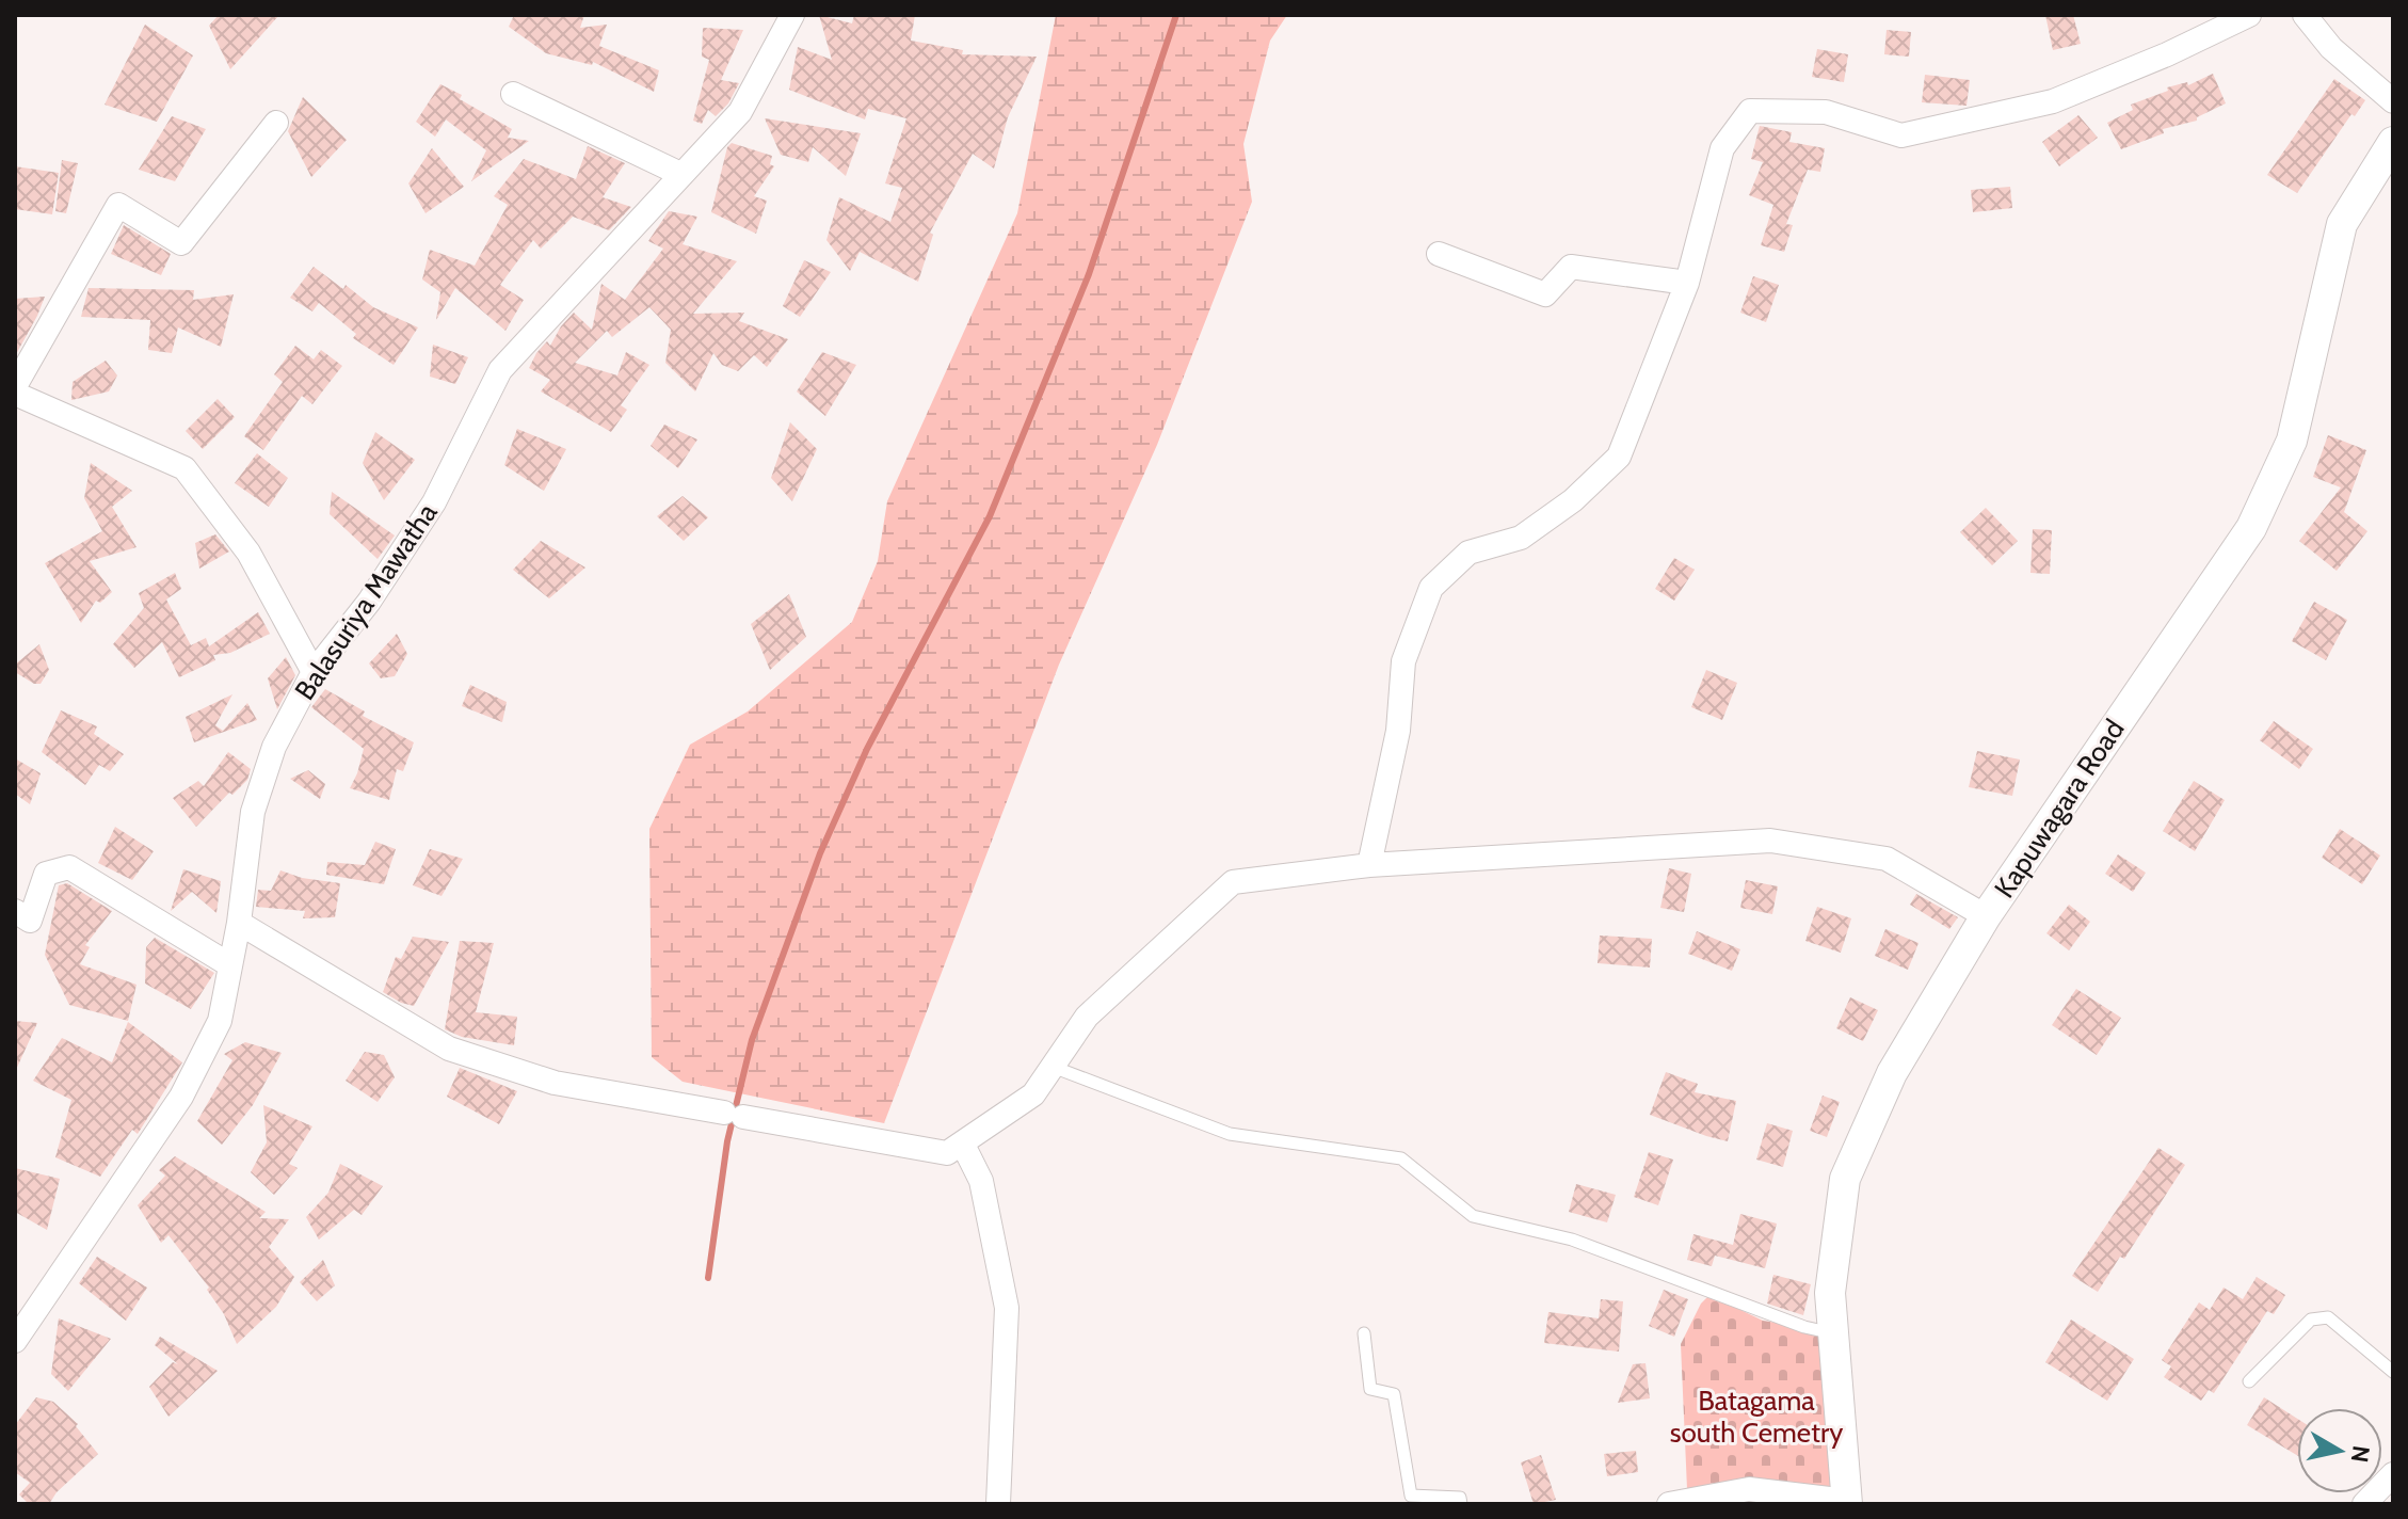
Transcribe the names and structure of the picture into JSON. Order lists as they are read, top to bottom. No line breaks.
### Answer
{"streets":{"street":["Balasuriya Mawatha","Kapuwagara Road"]},"parks":["Batagama south Cemetry"],"north":"right"}
